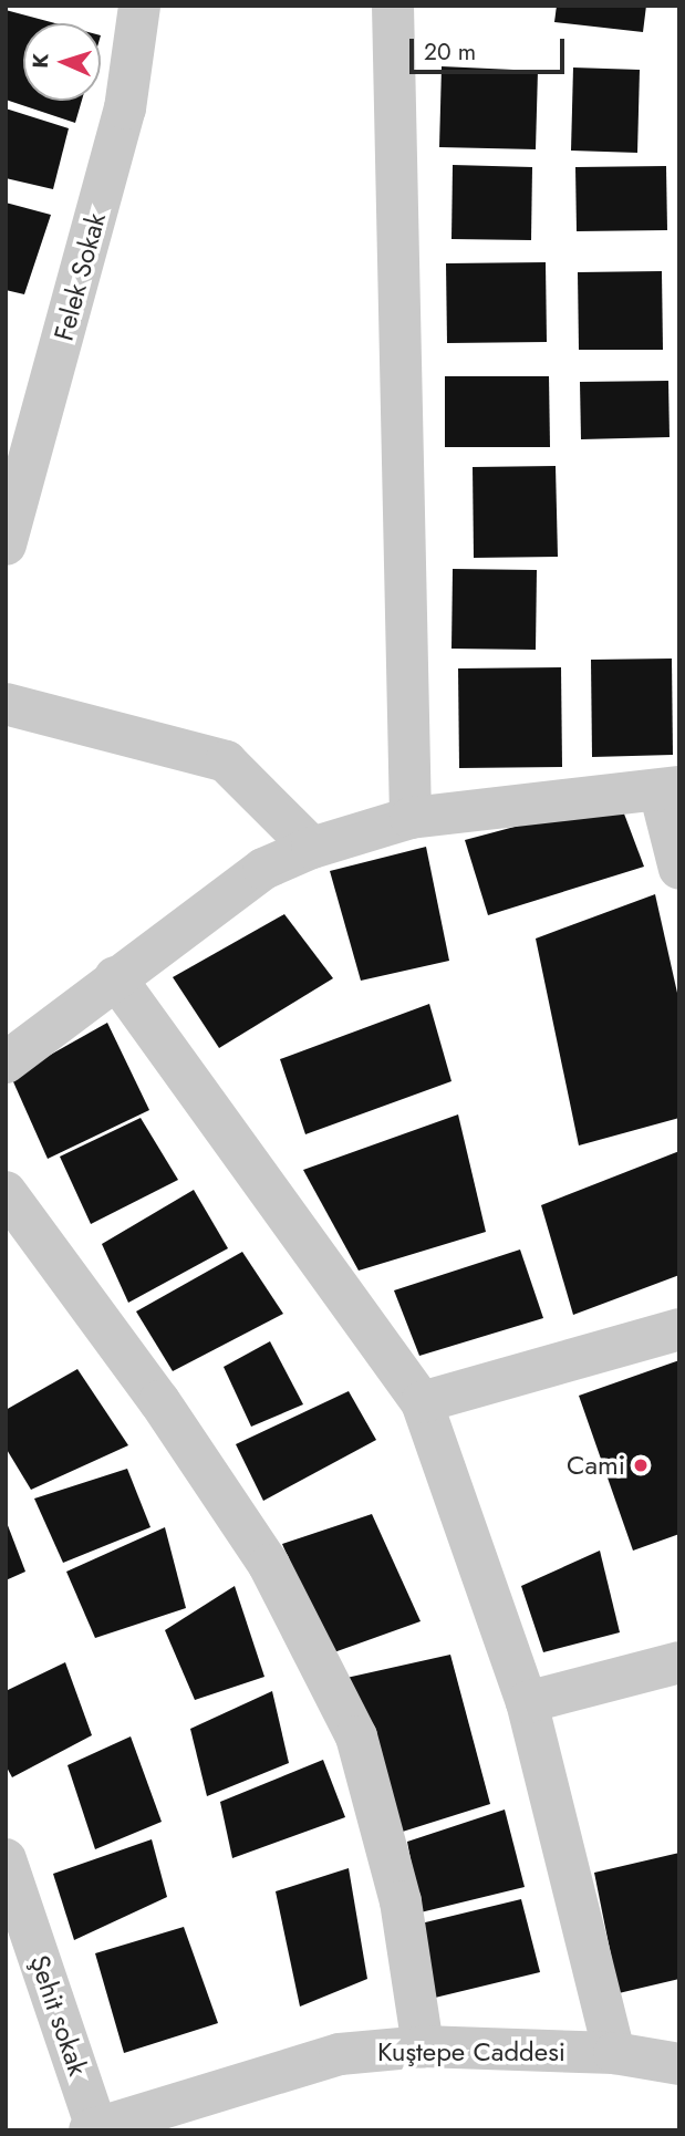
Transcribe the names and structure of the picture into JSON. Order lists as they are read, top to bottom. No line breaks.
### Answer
{"streets":{"street":["Felek Sokak","Şehit sokak","Kuştepe Caddesi"]},"crossings":[["Şehit sokak","Kuştepe Caddesi"]],"places":["Cami"],"scale_bar":"20 m","north":"left"}
